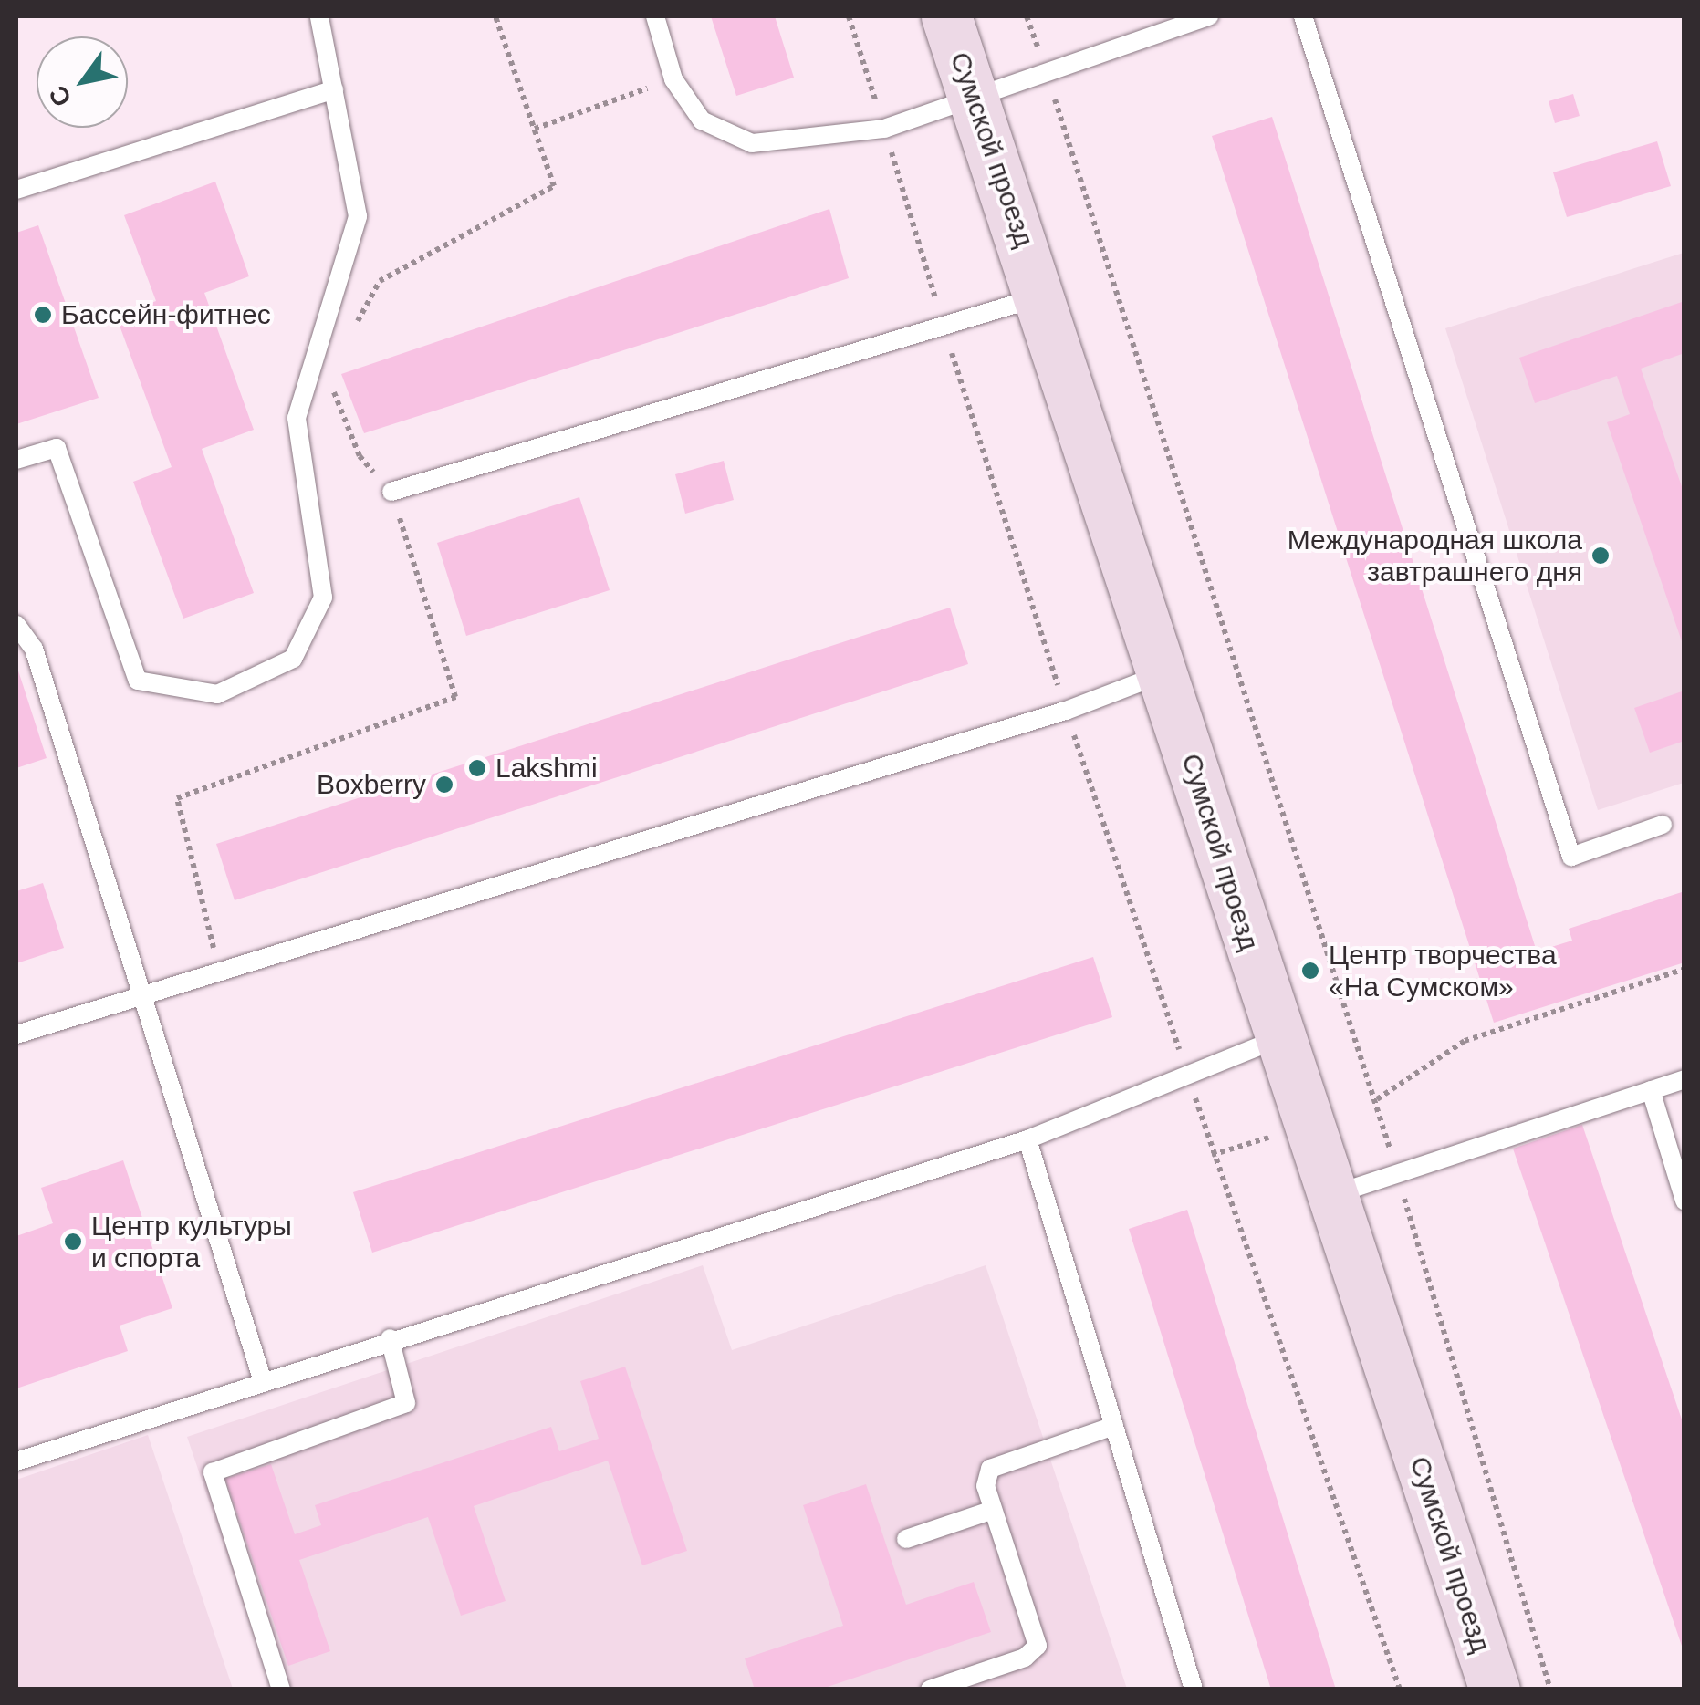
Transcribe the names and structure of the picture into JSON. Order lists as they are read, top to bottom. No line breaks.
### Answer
{"streets":{"street":["Сумской проезд"]},"places":["Бассейн-фитнес","Международная школа завтрашнего дня","Lakshmi","Boxberry","Центр творчества «На Сумском»","Центр культуры и спорта"],"north":"bottom left"}
